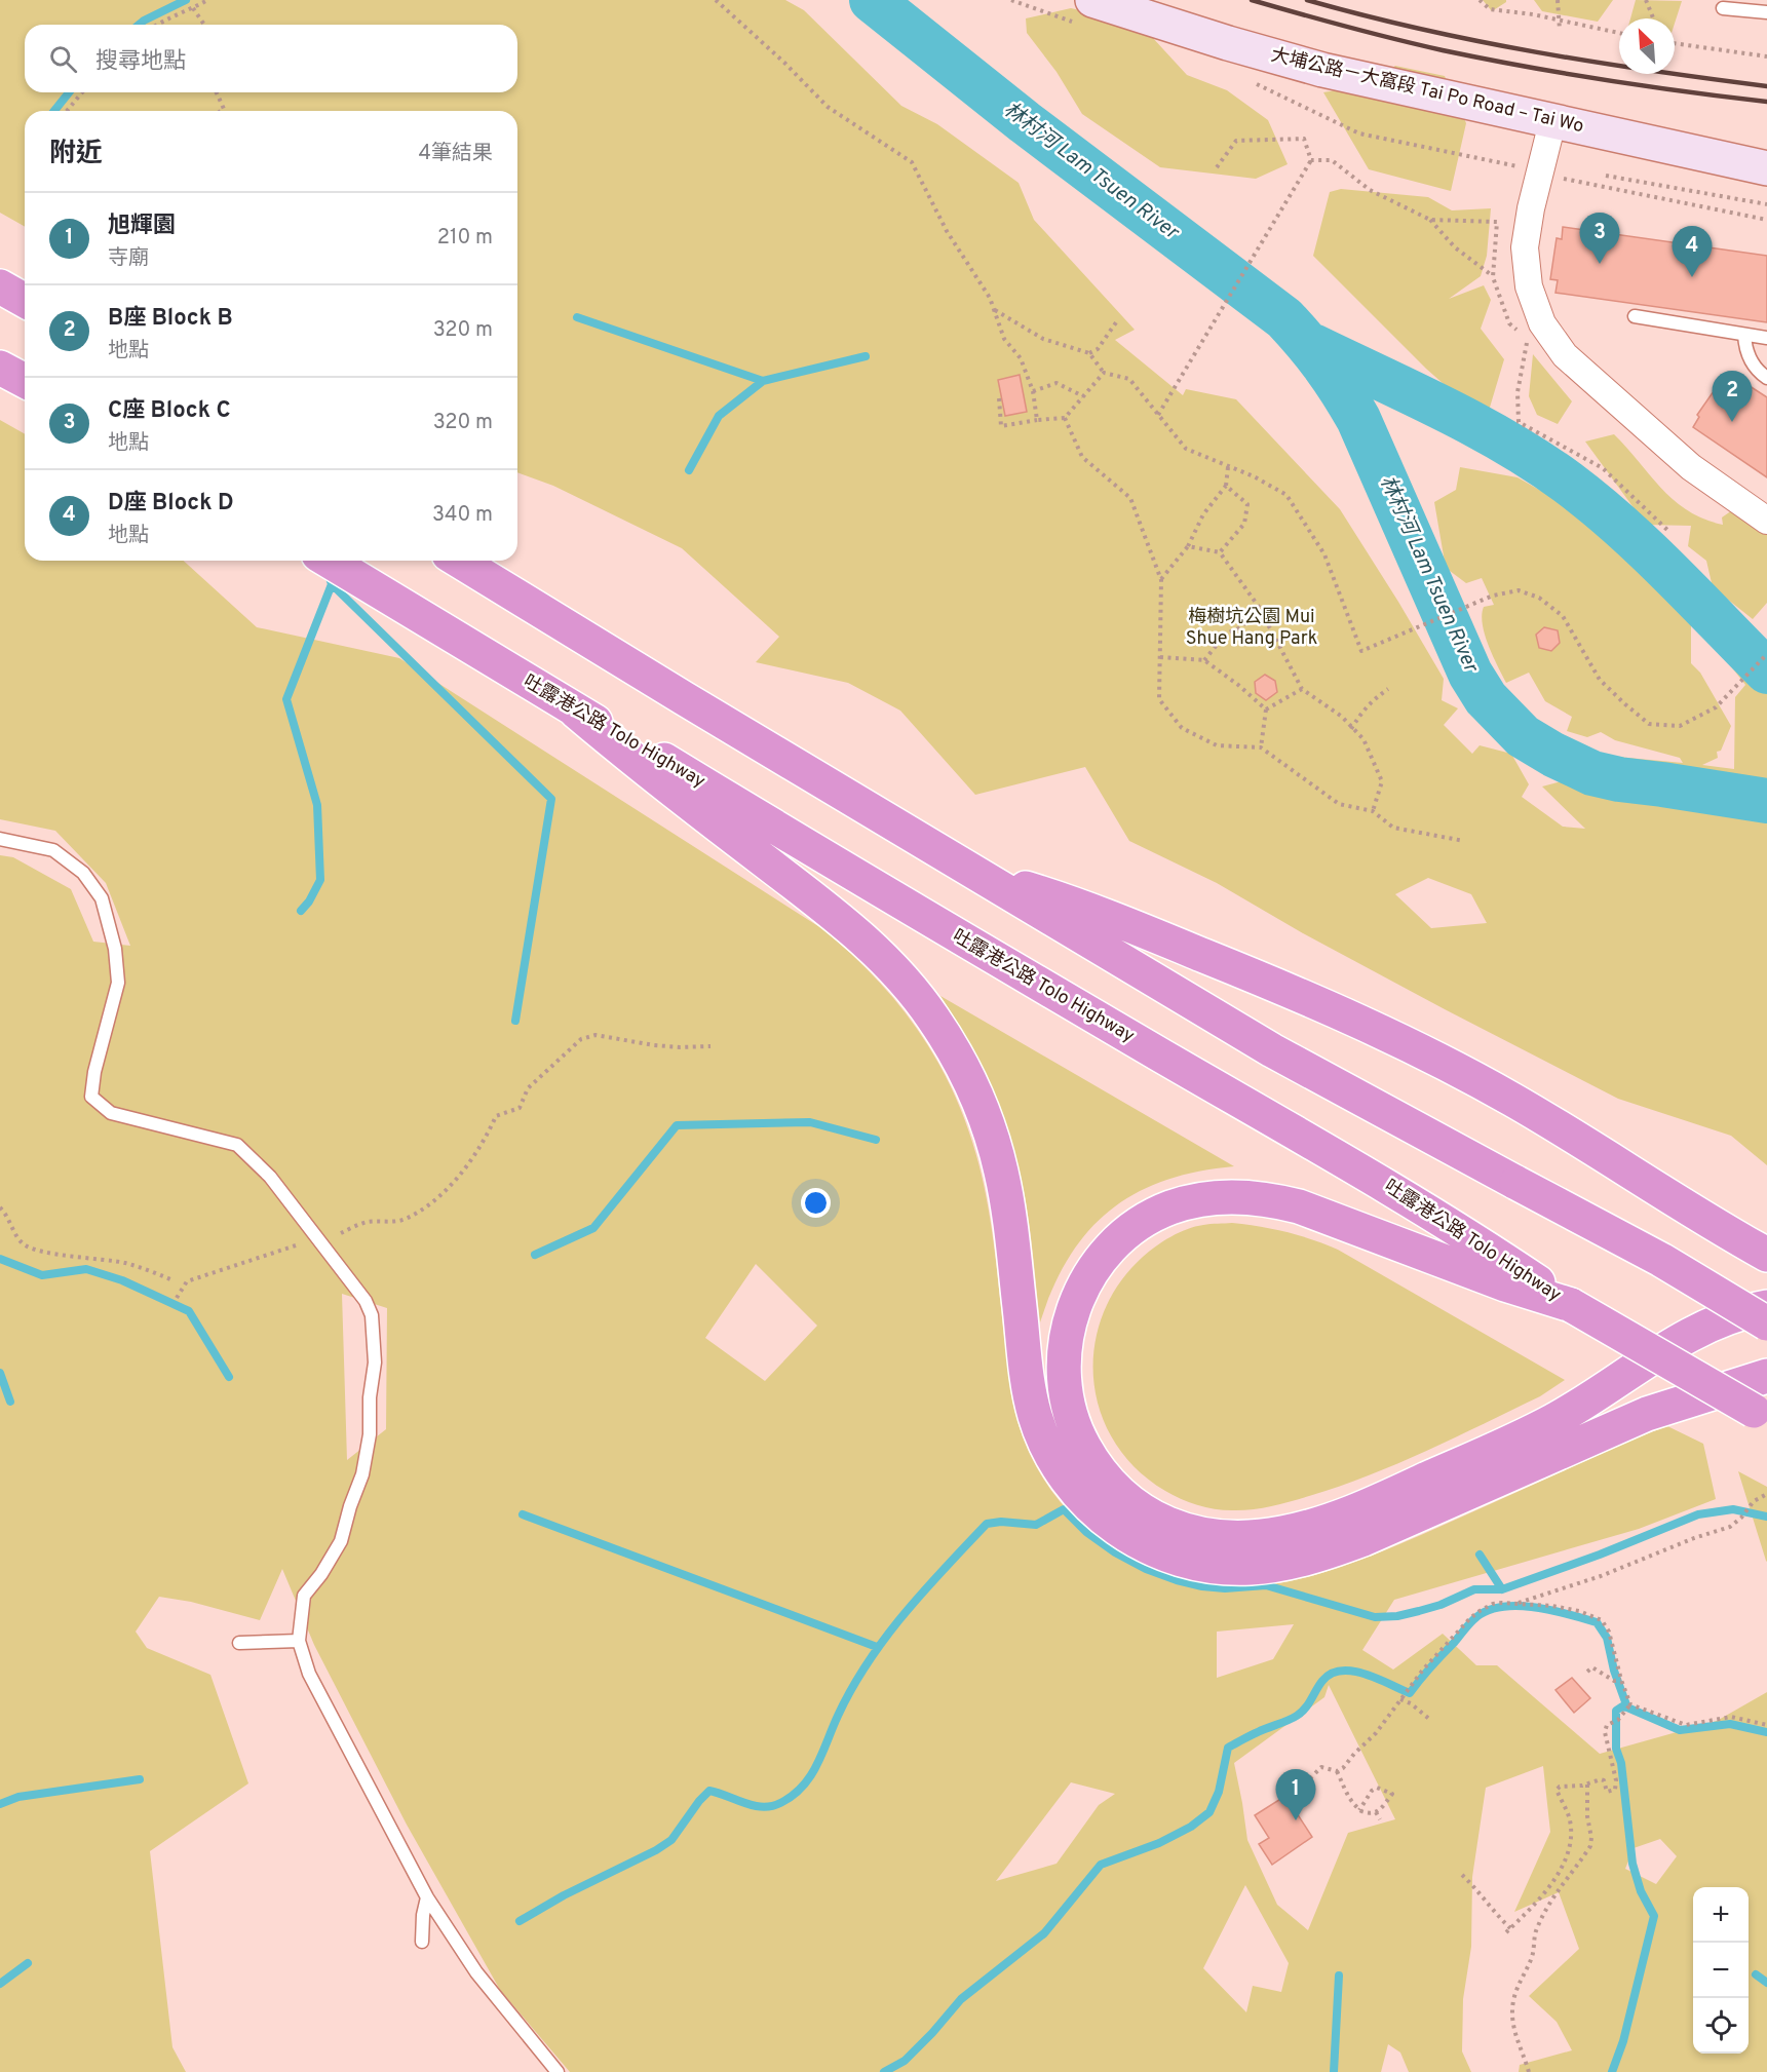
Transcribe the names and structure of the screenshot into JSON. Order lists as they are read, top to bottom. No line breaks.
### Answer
{"streets":{"highway":["吐露港公路 Tolo Highway"],"main road":["大埔公路－大窩段 Tai Po Road – Tai Wo"]},"water":["林村河 Lam Tsuen River"],"parks":["梅樹坑公園 Mui Shue Hang Park"],"north":"top left","page":{"search":"搜尋地點","heading":["附近","4筆結果"],"list":[{"mark":"1","name":"旭輝園","note":"寺廟","value":"210 m"},{"mark":"2","name":"B座 Block B","note":"地點","value":"320 m"},{"mark":"3","name":"C座 Block C","note":"地點","value":"320 m"},{"mark":"4","name":"D座 Block D","note":"地點","value":"340 m"}],"pins":["3","4","2","1"],"map_buttons":["+","−"]}}
